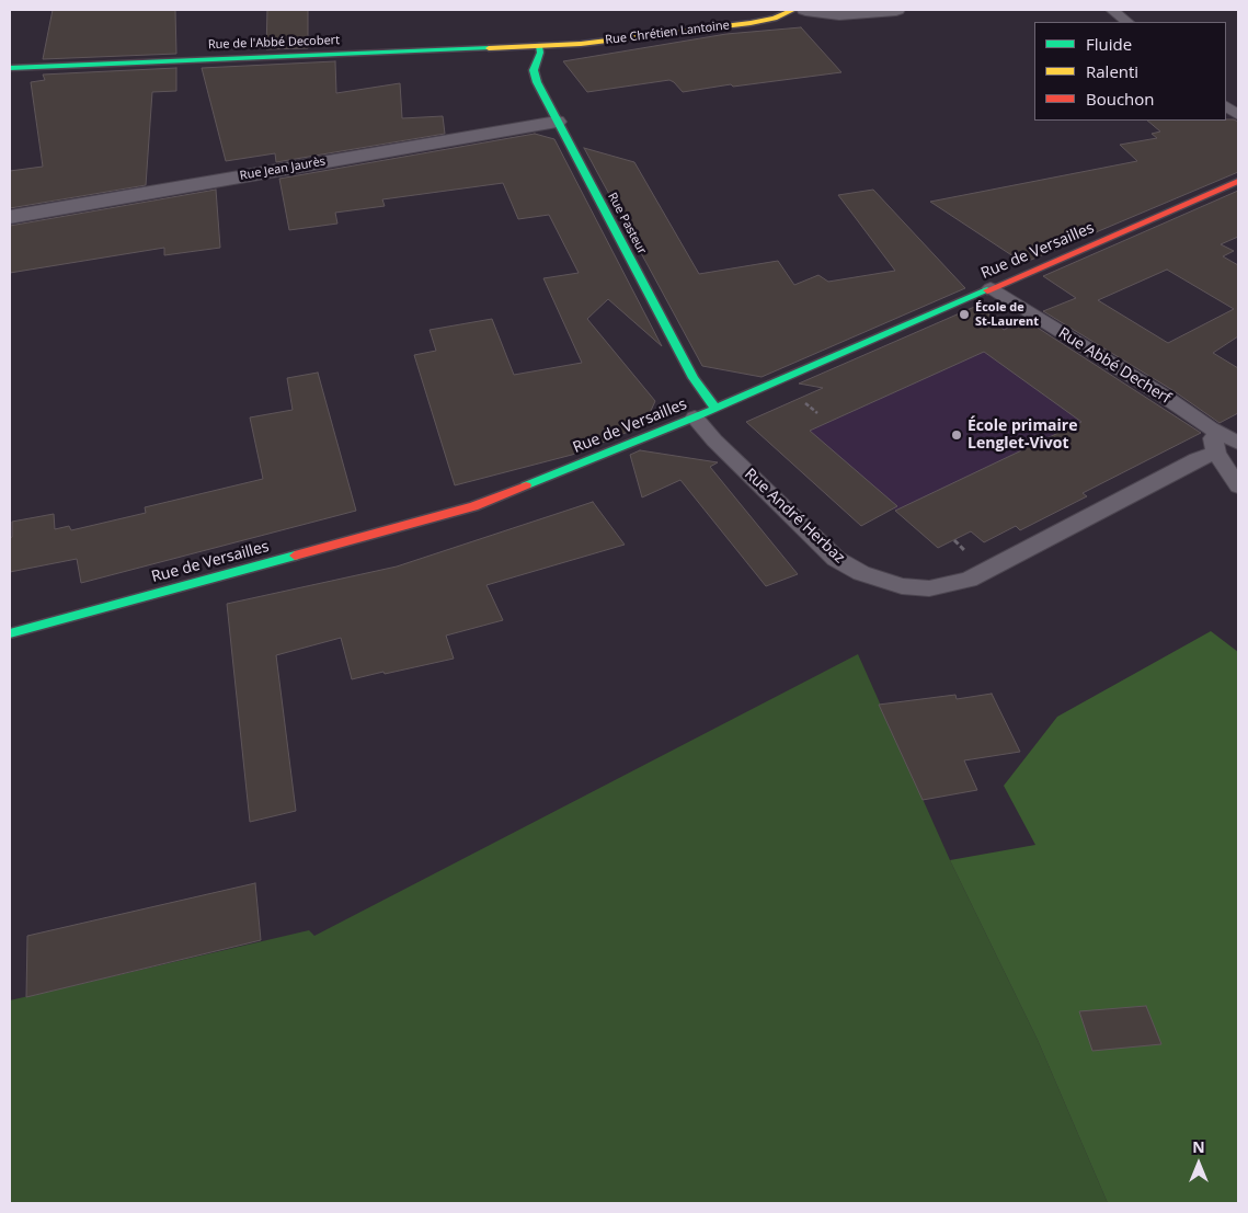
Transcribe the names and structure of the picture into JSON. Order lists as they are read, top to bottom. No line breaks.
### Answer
{"streets":{"street":["Rue Chrétien Lantoine","Rue de l'Abbé Decobert","Rue Jean Jaurès","Rue Pasteur","Rue de Versailles"],"lane":["Rue Abbé Decherf","Rue André Herbaz"]},"crossings":[["Rue Chrétien Lantoine","Rue de l'Abbé Decobert"],["Rue Chrétien Lantoine","Rue Pasteur"],["Rue de l'Abbé Decobert","Rue Pasteur"],["Rue Jean Jaurès","Rue Pasteur"],["Rue Pasteur","Rue de Versailles"],["Rue de Versailles","Rue Abbé Decherf"],["Rue de Versailles","Rue André Herbaz"]],"places":["École de St-Laurent","École primaire Lenglet-Vivot"],"legend":["Fluide","Ralenti","Bouchon"],"north":"top"}
